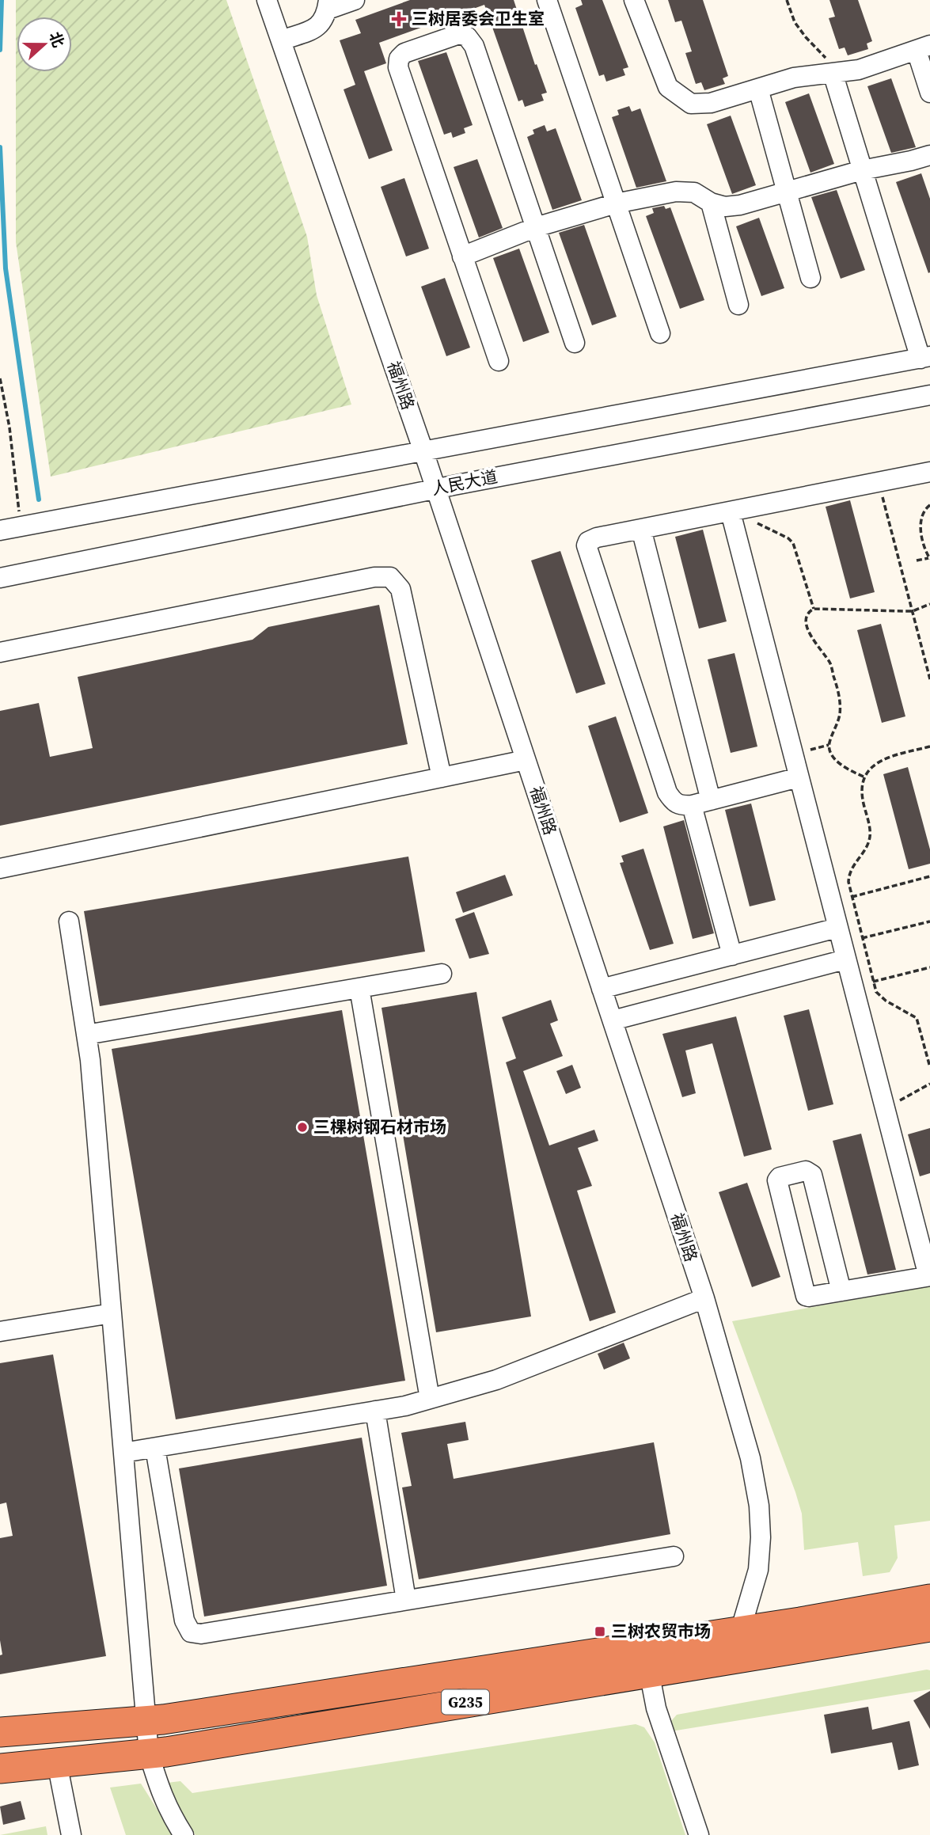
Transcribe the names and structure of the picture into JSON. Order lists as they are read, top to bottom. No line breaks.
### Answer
{"streets":{"highway":["G235"],"street":["福州路","人民大道"]},"crossings":[["福州路","人民大道"],["福州路","G235"]],"places":{"health":["三树居委会卫生室"],"other":["三棵树钢石材市场"],"transit":["三树农贸市场"]},"north":"right"}
